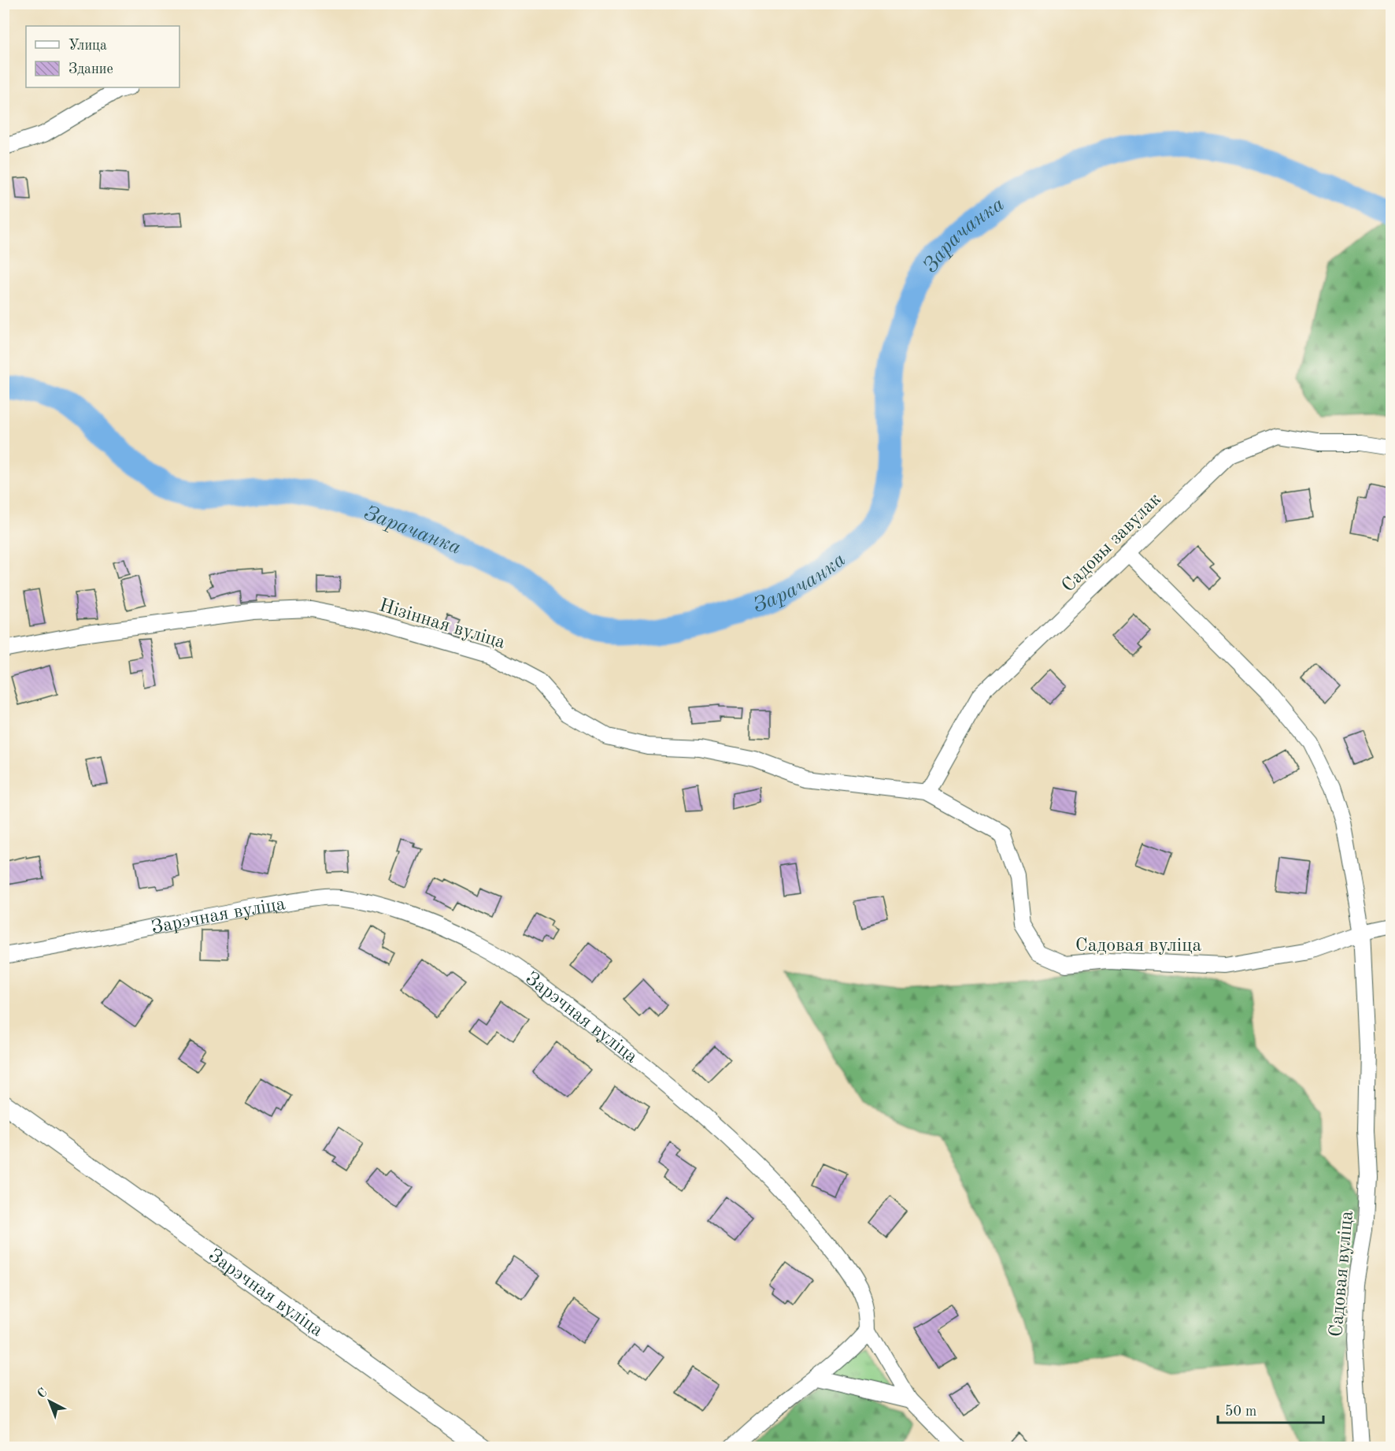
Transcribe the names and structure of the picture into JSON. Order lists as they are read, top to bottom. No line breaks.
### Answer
{"streets":{"street":["Садовы завулак","Нізінная вуліца","Зарэчная вуліца","Садовая вуліца"]},"crossings":[["Садовы завулак","Нізінная вуліца"],["Садовы завулак","Садовая вуліца"],["Нізінная вуліца","Садовая вуліца"]],"water":["Зарачанка"],"legend":["Улица","Здание"],"scale_bar":"50 m","north":"top left"}
